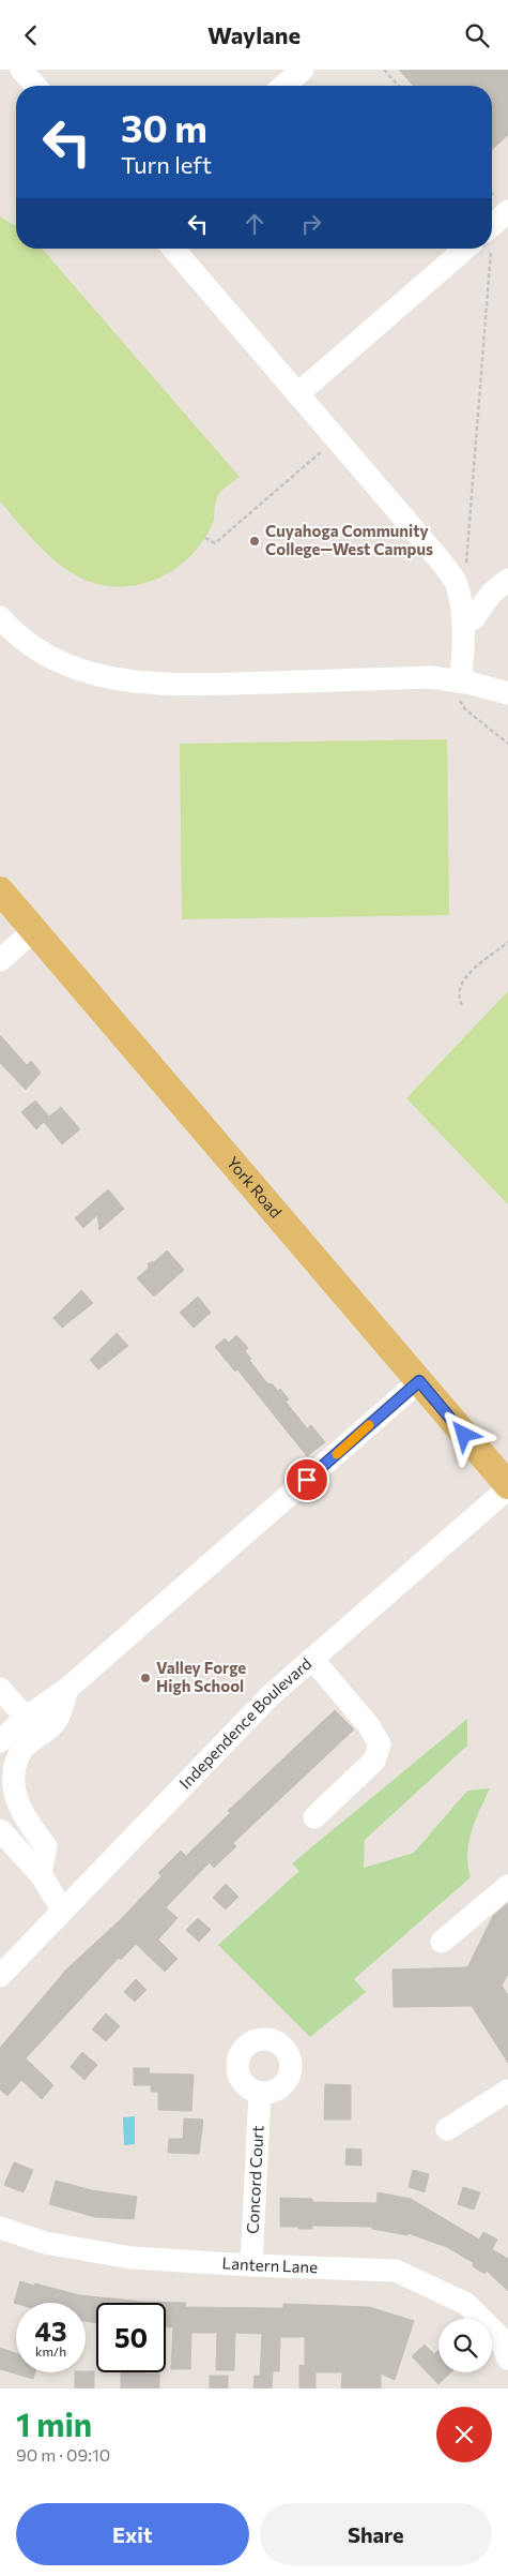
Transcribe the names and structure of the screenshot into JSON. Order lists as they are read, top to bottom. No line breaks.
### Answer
{"streets":{"main road":["York Road"],"street":["Independence Boulevard","Concord Court","Lantern Lane"]},"crossings":[["York Road","Independence Boulevard"],["Concord Court","Lantern Lane"]],"places":["Cuyahoga Community College—West Campus","Valley Forge High School"],"page":{"header":"Waylane","turn":["30 m","Turn left"],"speed":"43 km/h","limit":"50","heading":["1 min","90 m · 09:10"],"buttons":["Exit","Share"]}}
